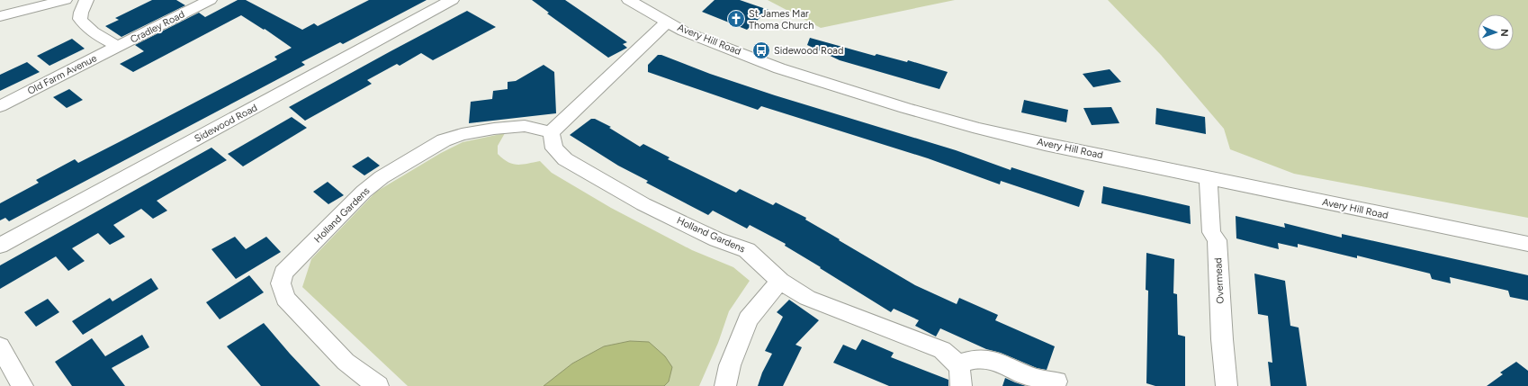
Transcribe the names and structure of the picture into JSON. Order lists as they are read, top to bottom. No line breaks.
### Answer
{"streets":{"street":["Cradley Road","Avery Hill Road","Old Farm Avenue","Sidewood Road","Holland Gardens","Overmead"]},"crossings":[["Cradley Road","Old Farm Avenue"],["Avery Hill Road","Overmead"]],"places":{"church":["St James Mar Thoma Church"],"bus stop":["Sidewood Road"]},"north":"right"}
